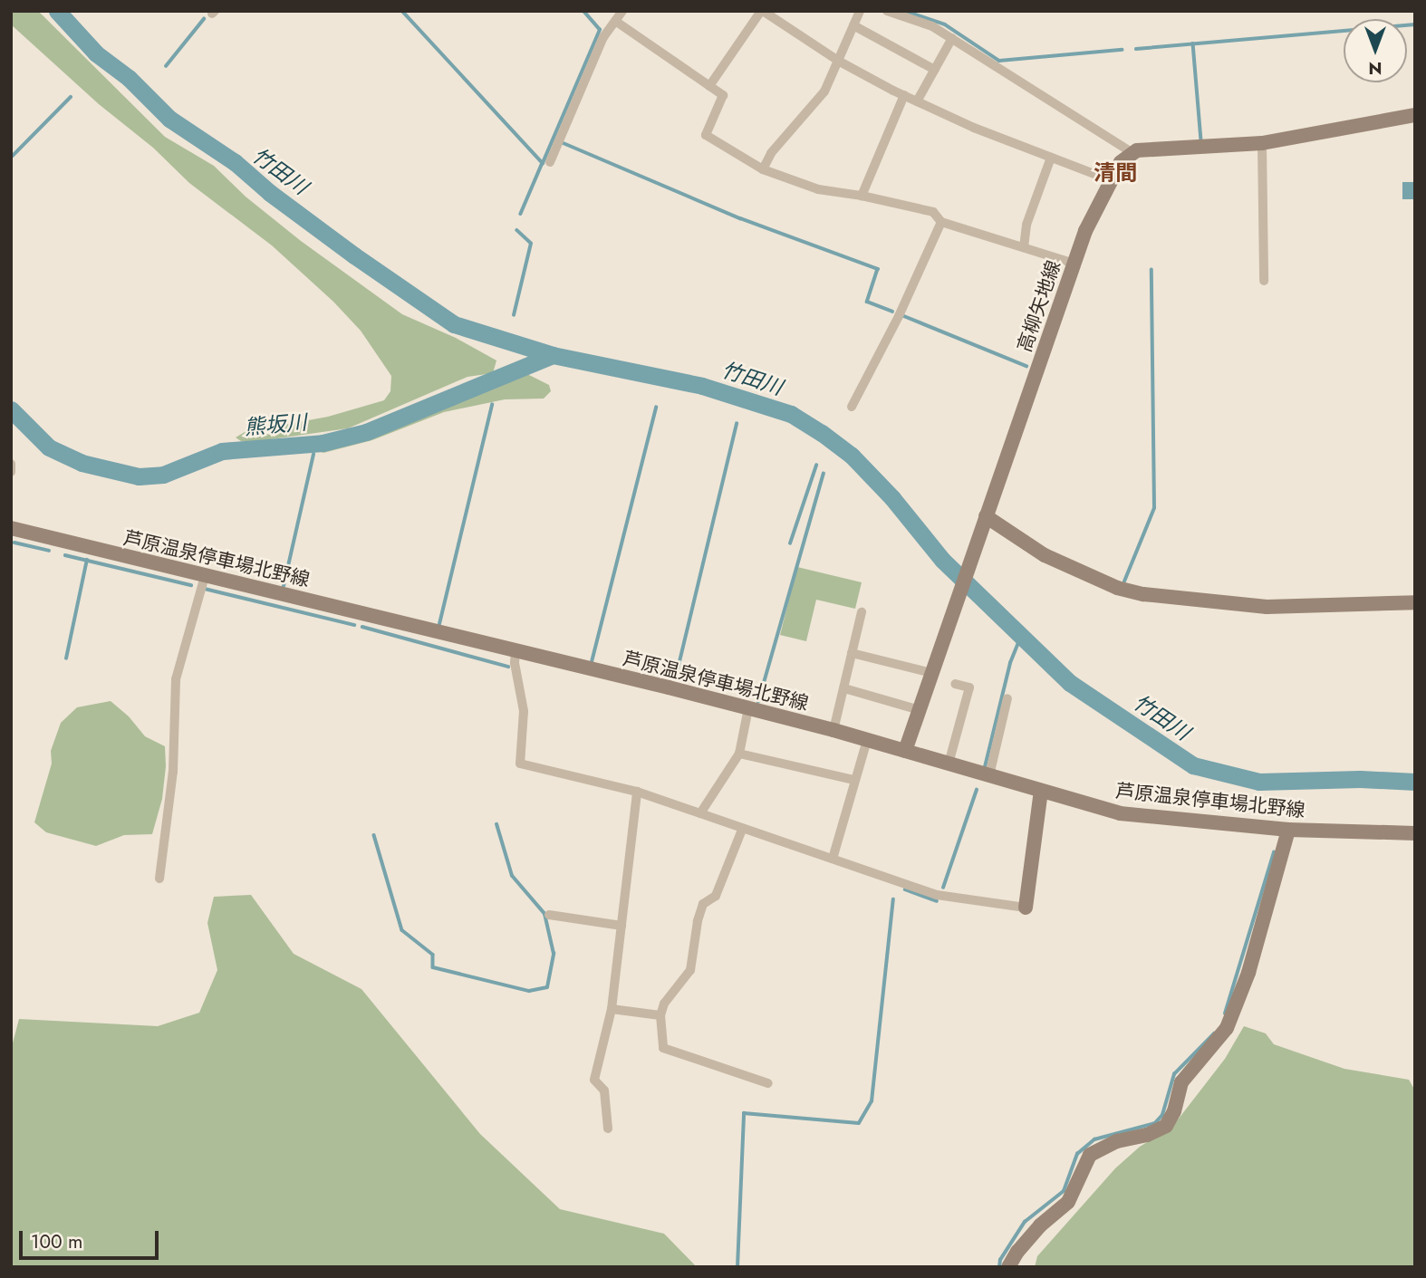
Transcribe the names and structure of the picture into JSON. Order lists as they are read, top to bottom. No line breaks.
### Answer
{"streets":{"main road":["高柳矢地線","芦原温泉停車場北野線"]},"crossings":[["高柳矢地線","芦原温泉停車場北野線"]],"districts":["清間"],"water":["竹田川","熊坂川"],"scale_bar":"100 m","north":"bottom"}
